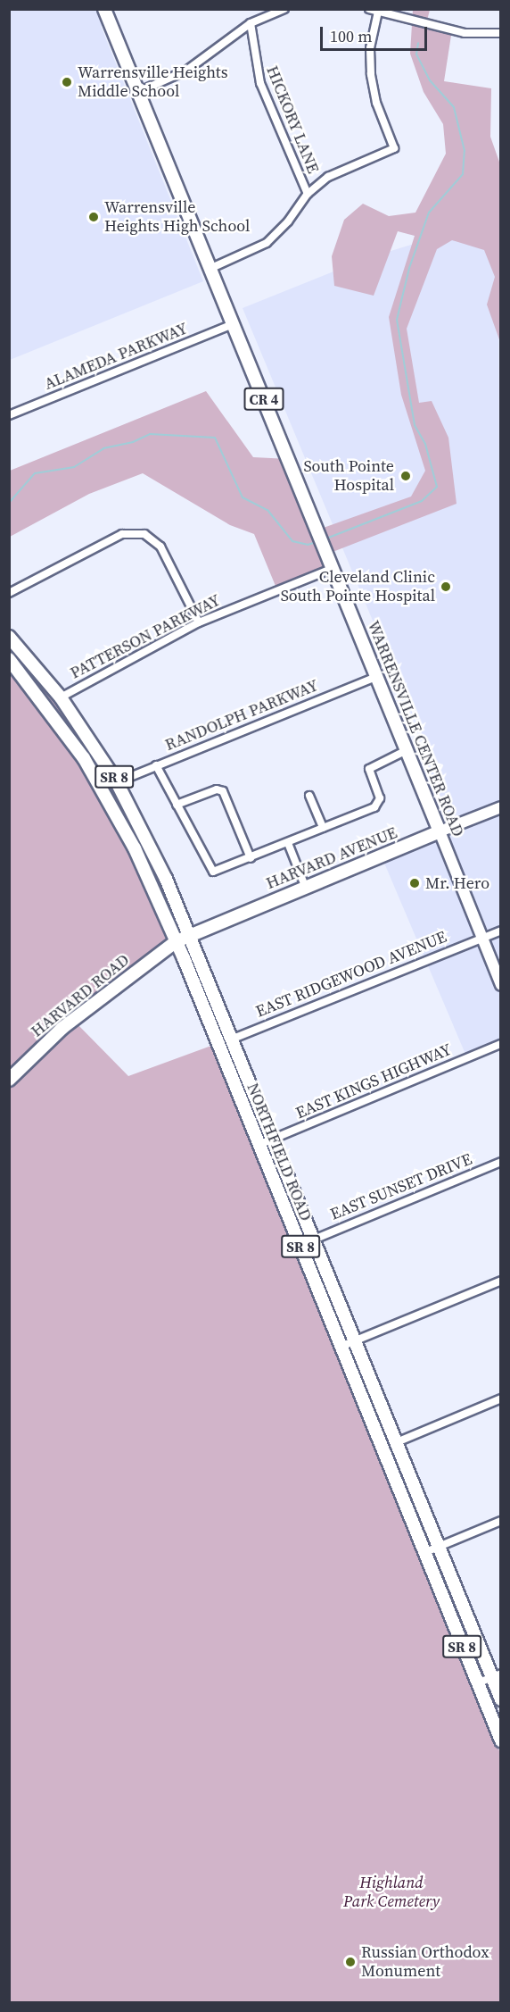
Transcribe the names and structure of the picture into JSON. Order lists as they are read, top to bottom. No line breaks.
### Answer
{"streets":{"main road":["CR 4","WARRENSVILLE CENTER ROAD","SR 8","HARVARD AVENUE","HARVARD ROAD","NORTHFIELD ROAD"],"street":["HICKORY LANE","ALAMEDA PARKWAY","PATTERSON PARKWAY","RANDOLPH PARKWAY","EAST RIDGEWOOD AVENUE","EAST KINGS HIGHWAY","EAST SUNSET DRIVE"]},"crossings":[["ALAMEDA PARKWAY","WARRENSVILLE CENTER ROAD"],["PATTERSON PARKWAY","WARRENSVILLE CENTER ROAD"],["PATTERSON PARKWAY","NORTHFIELD ROAD"],["RANDOLPH PARKWAY","WARRENSVILLE CENTER ROAD"],["RANDOLPH PARKWAY","NORTHFIELD ROAD"],["WARRENSVILLE CENTER ROAD","HARVARD AVENUE"],["WARRENSVILLE CENTER ROAD","EAST RIDGEWOOD AVENUE"],["HARVARD AVENUE","HARVARD ROAD"],["HARVARD AVENUE","NORTHFIELD ROAD"],["EAST RIDGEWOOD AVENUE","NORTHFIELD ROAD"],["HARVARD ROAD","NORTHFIELD ROAD"],["EAST KINGS HIGHWAY","NORTHFIELD ROAD"],["NORTHFIELD ROAD","EAST SUNSET DRIVE"]],"parks":["Highland Park Cemetery"],"places":["Warrensville Heights Middle School","Warrensville Heights High School","South Pointe Hospital","Cleveland Clinic South Pointe Hospital","Mr. Hero","Russian Orthodox Monument"],"scale_bar":"100 m"}
